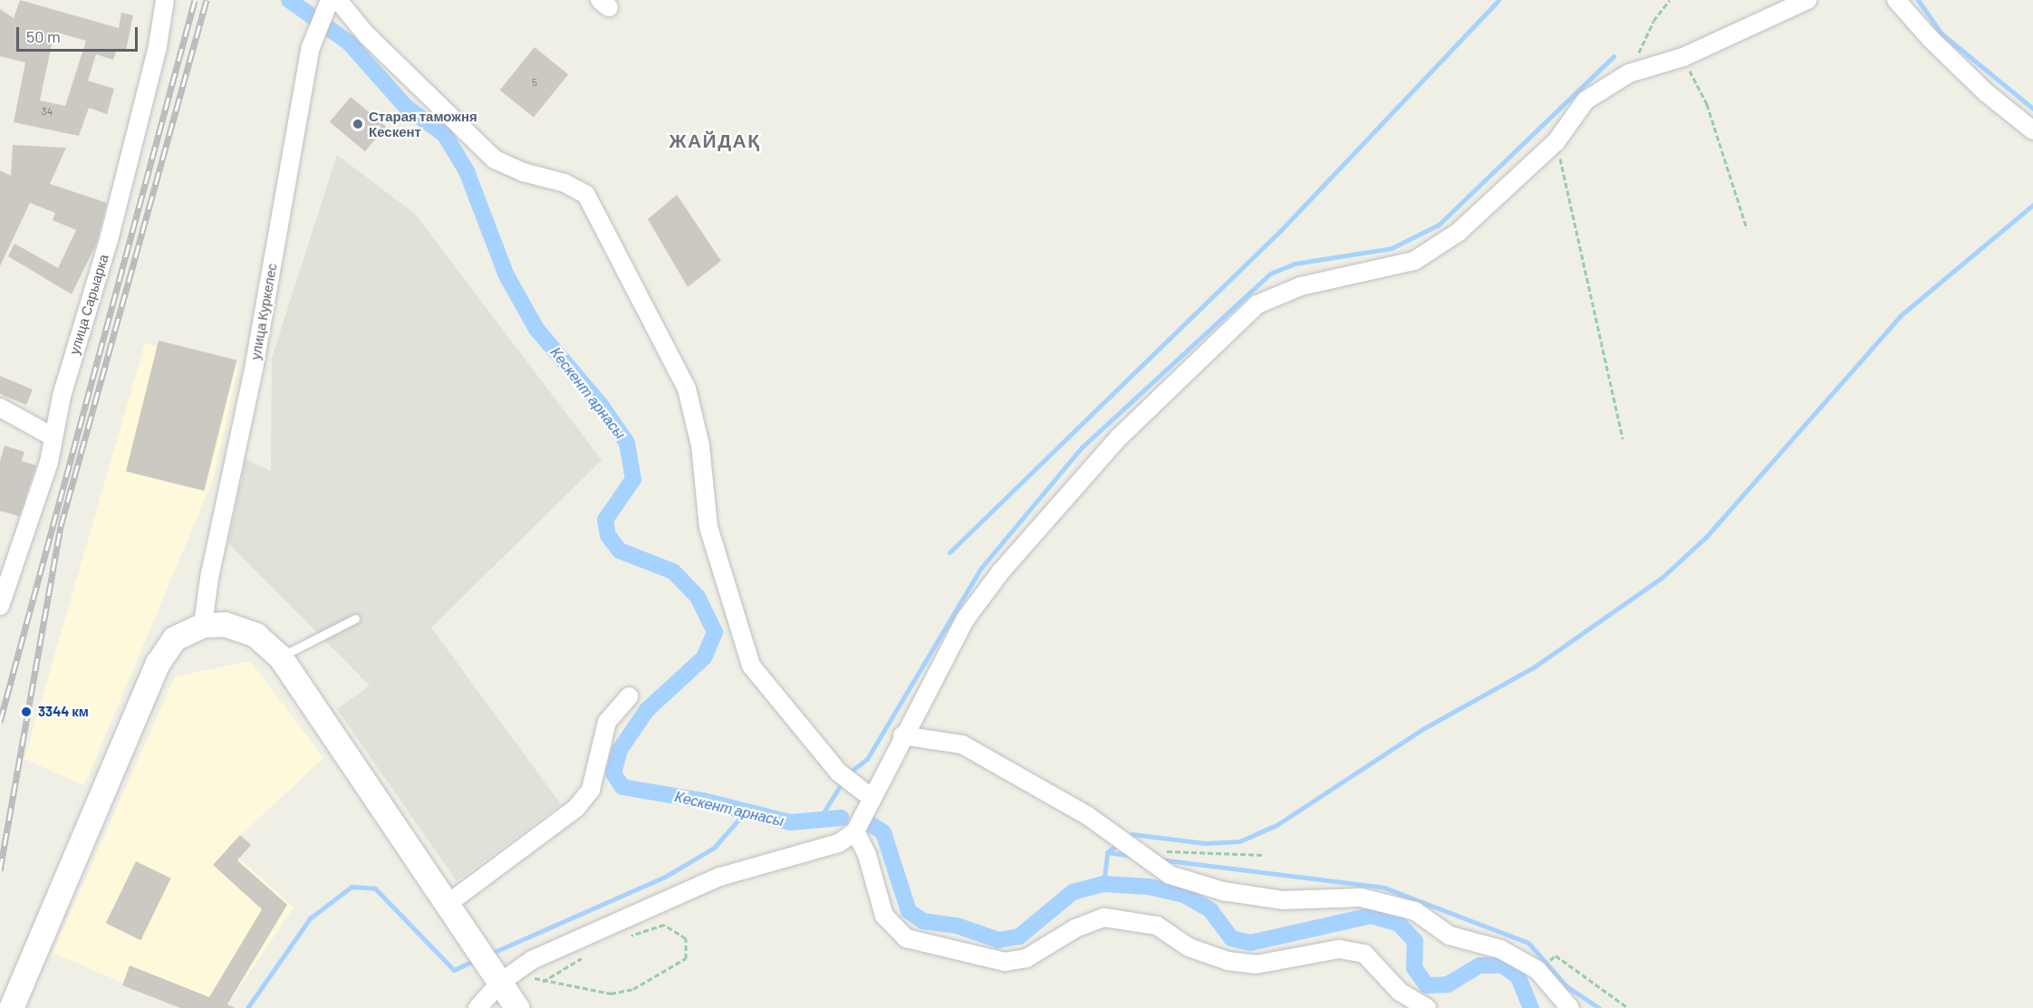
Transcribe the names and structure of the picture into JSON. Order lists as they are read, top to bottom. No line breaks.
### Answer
{"streets":{"street":["улица Сарыарка","улица Куркелес"]},"districts":["ЖАЙДАҚ"],"water":["Кескент арнасы"],"places":["Старая таможня Кескент","3344 км"],"house_numbers":["5","34"],"scale_bar":"50 m"}
